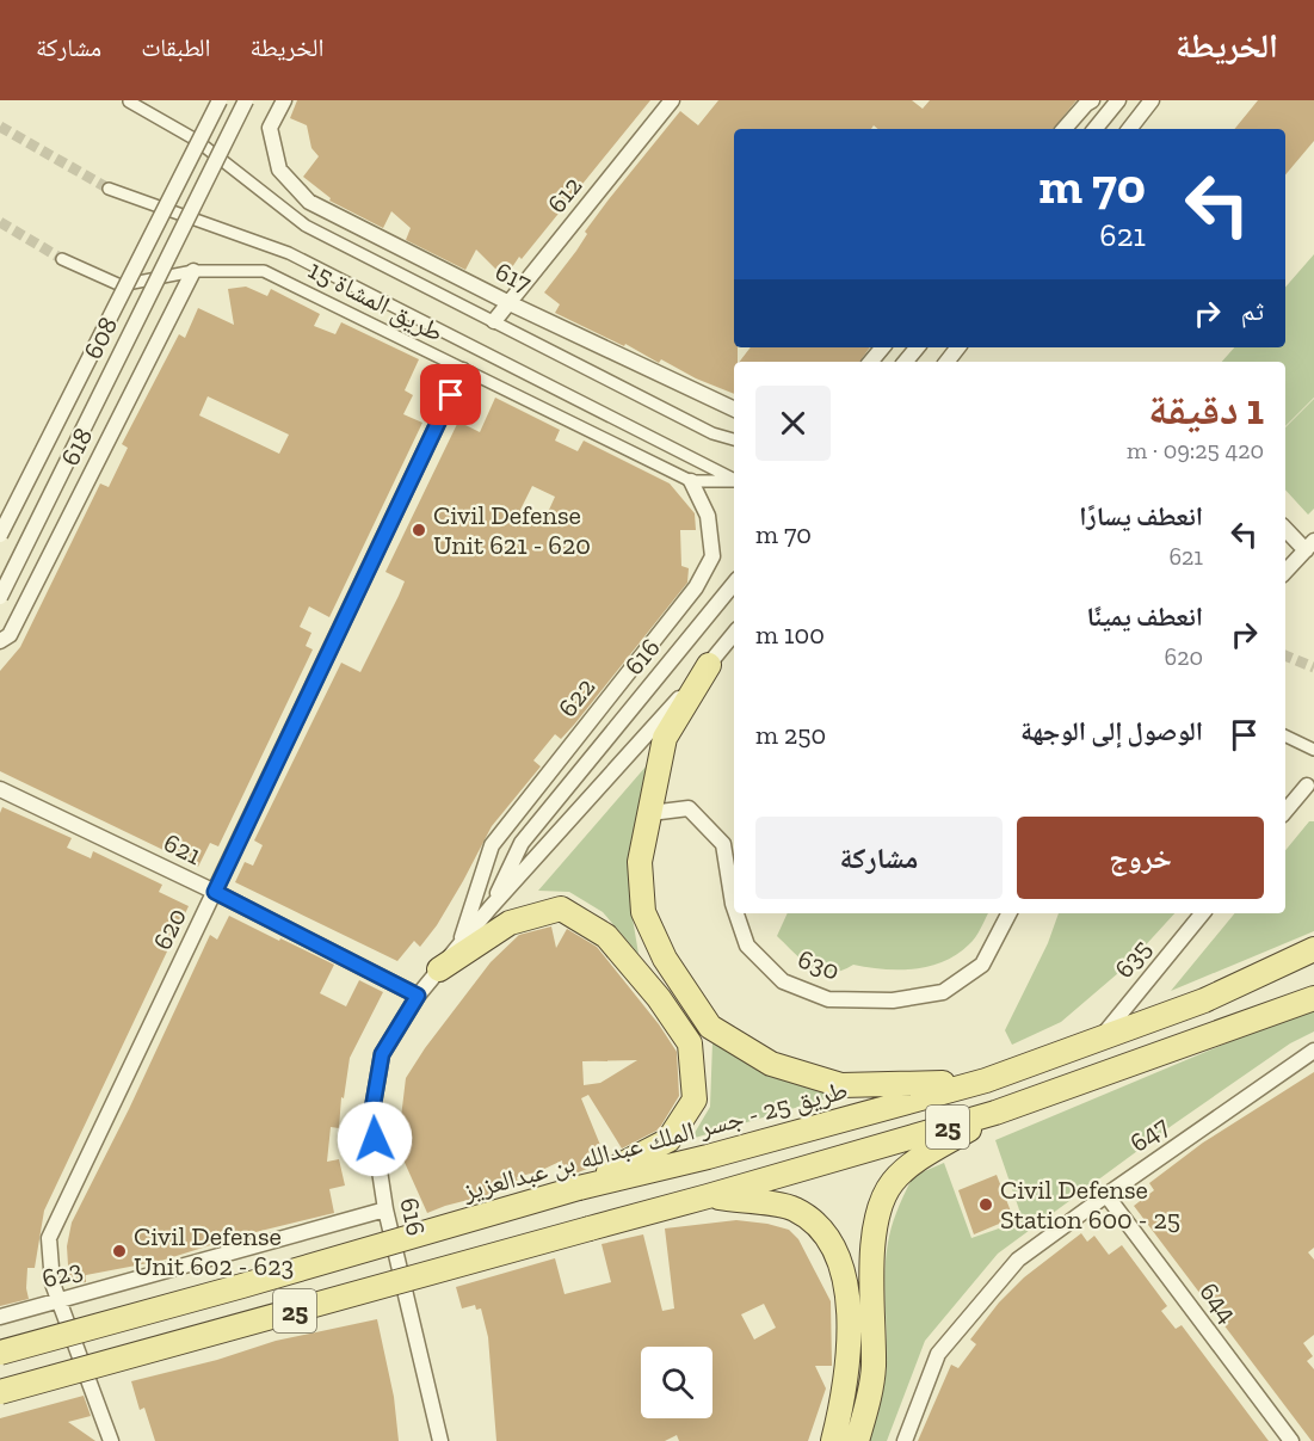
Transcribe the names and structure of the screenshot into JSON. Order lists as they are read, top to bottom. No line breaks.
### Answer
{"streets":{"main road":["25","طريق 25 - جسر الملك عبدالله بن عبدالعزيز"],"street":["612","617","طريق المشاة 15","608","618","616","622","621","620","635","630","647","623","644"]},"crossings":[["612","617"],["612","طريق المشاة 15"],["طريق المشاة 15","618"],["طريق المشاة 15","622"],["طريق المشاة 15","620"],["616","622"],["616","621"],["616","623"],["621","620"],["620","623"],["635","طريق 25 - جسر الملك عبدالله بن عبدالعزيز"],["647","644"]],"places":["Civil Defense Unit 621 - 620","Civil Defense Station 600 - 25","Civil Defense Unit 602 - 623"],"page":{"header":"الخريطة","nav":["الخريطة","الطبقات","مشاركة"],"turn":["70 m","621"],"then":"ثم","heading":["1 دقيقة","420 m · 09:25"],"list":[{"name":"انعطف يسارًا","note":"621","value":"70 m"},{"name":"انعطف يمينًا","note":"620","value":"100 m"},{"name":"الوصول إلى الوجهة","value":"250 m"}],"buttons":["خروج","مشاركة"]}}
